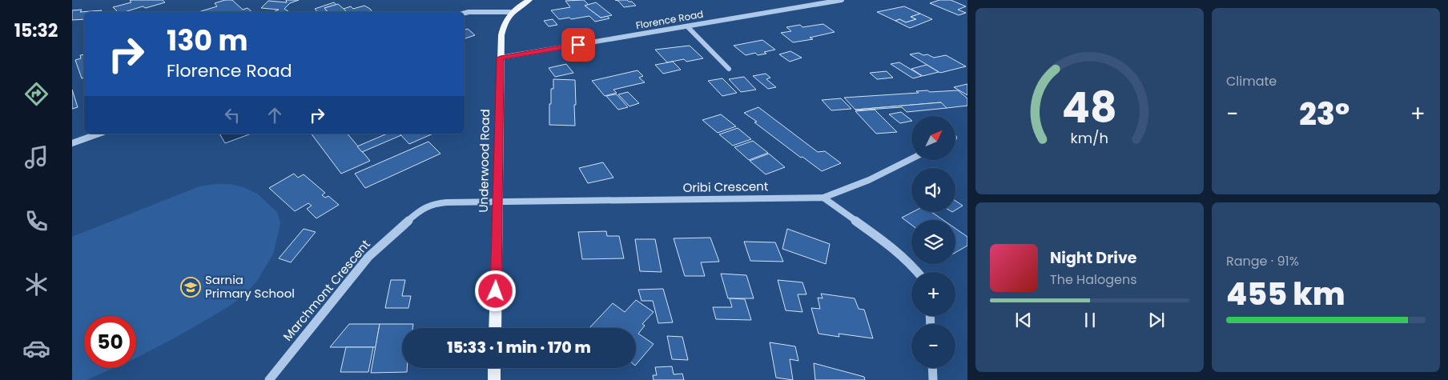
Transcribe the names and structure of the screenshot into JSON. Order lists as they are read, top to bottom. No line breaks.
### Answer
{"streets":{"main road":["Underwood Road"],"street":["Florence Road","Oribi Crescent","Marchmont Crescent"]},"crossings":[["Florence Road","Underwood Road"],["Underwood Road","Oribi Crescent"],["Underwood Road","Marchmont Crescent"],["Oribi Crescent","Marchmont Crescent"]],"places":{"school or university":["Sarnia Primary School"]},"north":"top right","page":{"tabs":"15:32","tile":["Climate",["Range · 91%","455 km"]],"turn":["130 m","Florence Road"],"heat":["−","23°","+"],"map_buttons":["+","−"],"song":["Night Drive","The Halogens"],"limit":"50","trip":"15:33 · 1 min · 170 m","gauge":["48","km/h"]}}
